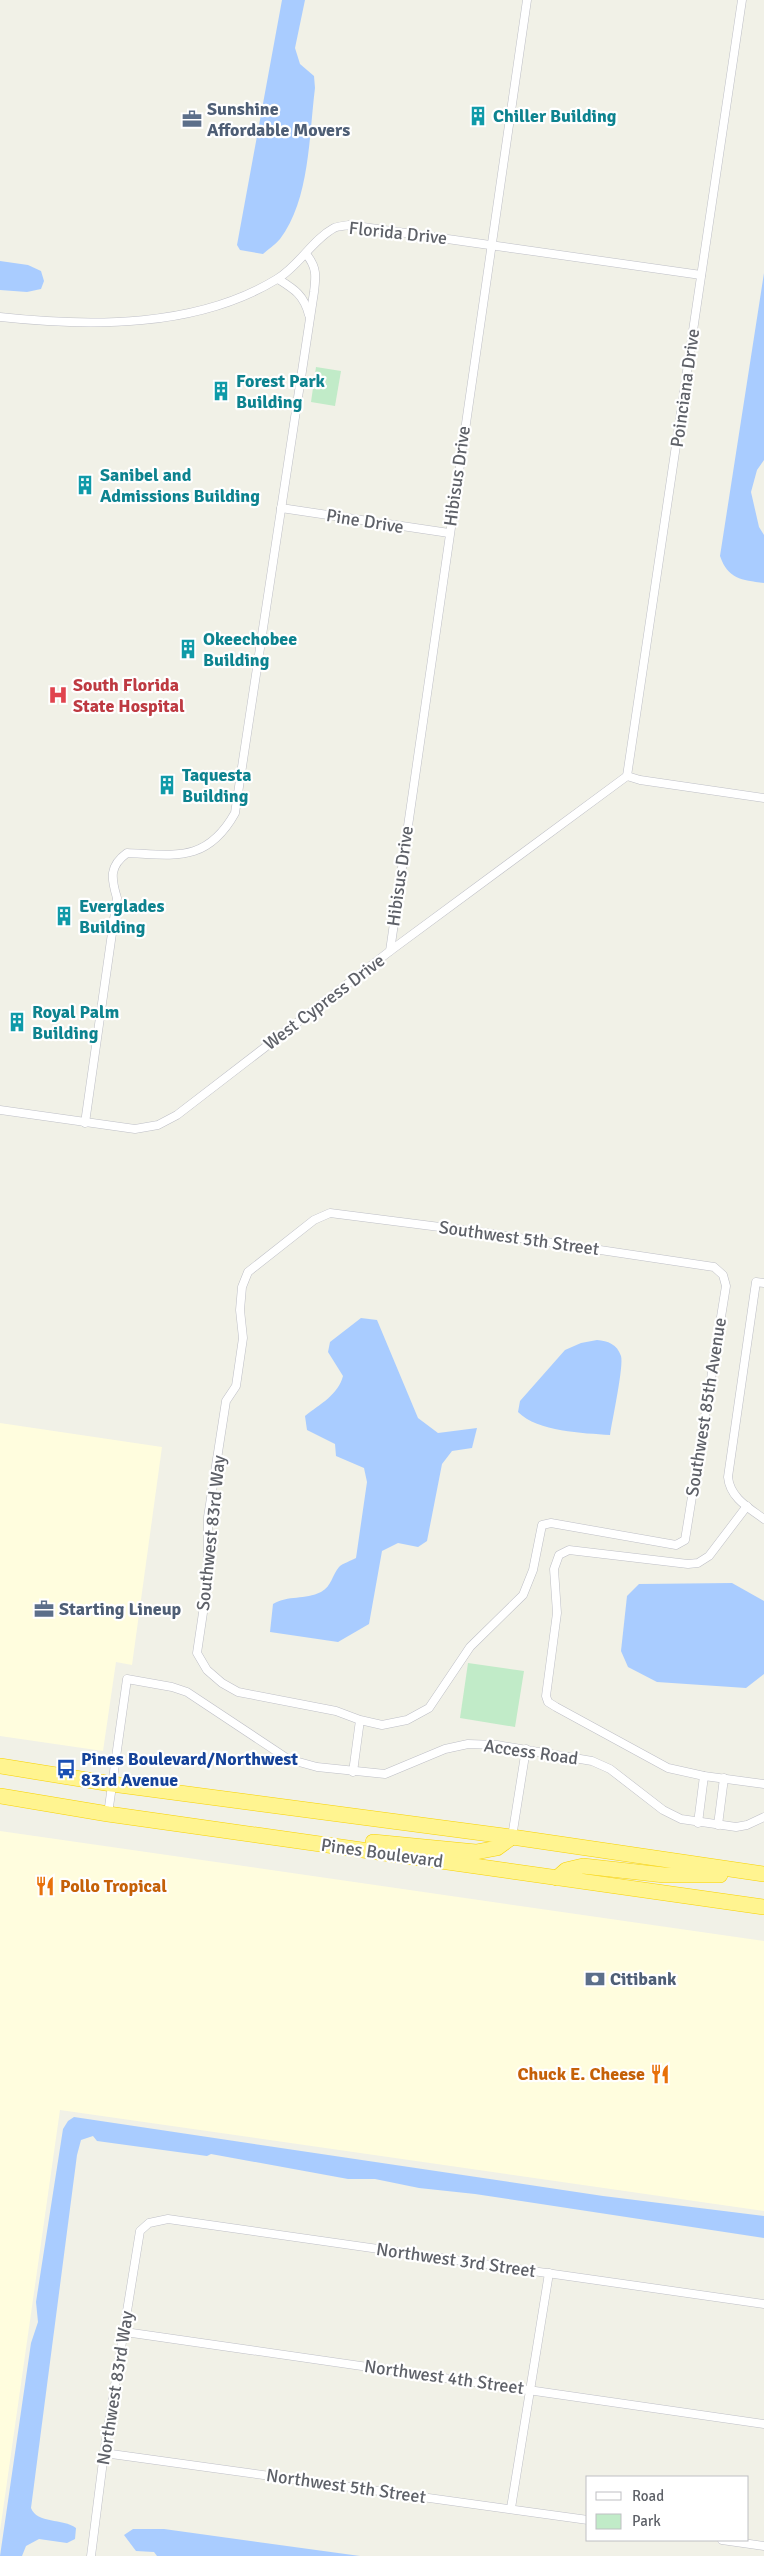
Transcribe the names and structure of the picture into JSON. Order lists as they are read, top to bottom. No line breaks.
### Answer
{"streets":{"highway":["Pines Boulevard"],"street":["Florida Drive","Poinciana Drive","Hibisus Drive","Pine Drive","West Cypress Drive","Southwest 5th Street","Southwest 85th Avenue","Southwest 83rd Way","Access Road","Northwest 3rd Street","Northwest 4th Street","Northwest 83rd Way","Northwest 5th Street"]},"crossings":[["Florida Drive","Poinciana Drive"],["Florida Drive","Hibisus Drive"],["Poinciana Drive","West Cypress Drive"],["Hibisus Drive","Pine Drive"],["Hibisus Drive","West Cypress Drive"],["Southwest 5th Street","Southwest 85th Avenue"],["Southwest 5th Street","Southwest 83rd Way"],["Southwest 85th Avenue","Southwest 83rd Way"],["Access Road","Pines Boulevard"],["Northwest 3rd Street","Northwest 83rd Way"],["Northwest 4th Street","Northwest 83rd Way"],["Northwest 83rd Way","Northwest 5th Street"]],"places":{"building":["Chiller Building","Forest Park Building","Sanibel and Admissions Building","Okeechobee Building","Taquesta Building","Everglades Building","Royal Palm Building"],"office":["Sunshine Affordable Movers","Starting Lineup"],"hospital":["South Florida State Hospital"],"bus stop":["Pines Boulevard/Northwest 83rd Avenue"],"restaurant":["Pollo Tropical","Chuck E. Cheese"],"bank":["Citibank"]},"legend":["Road","Park"]}
